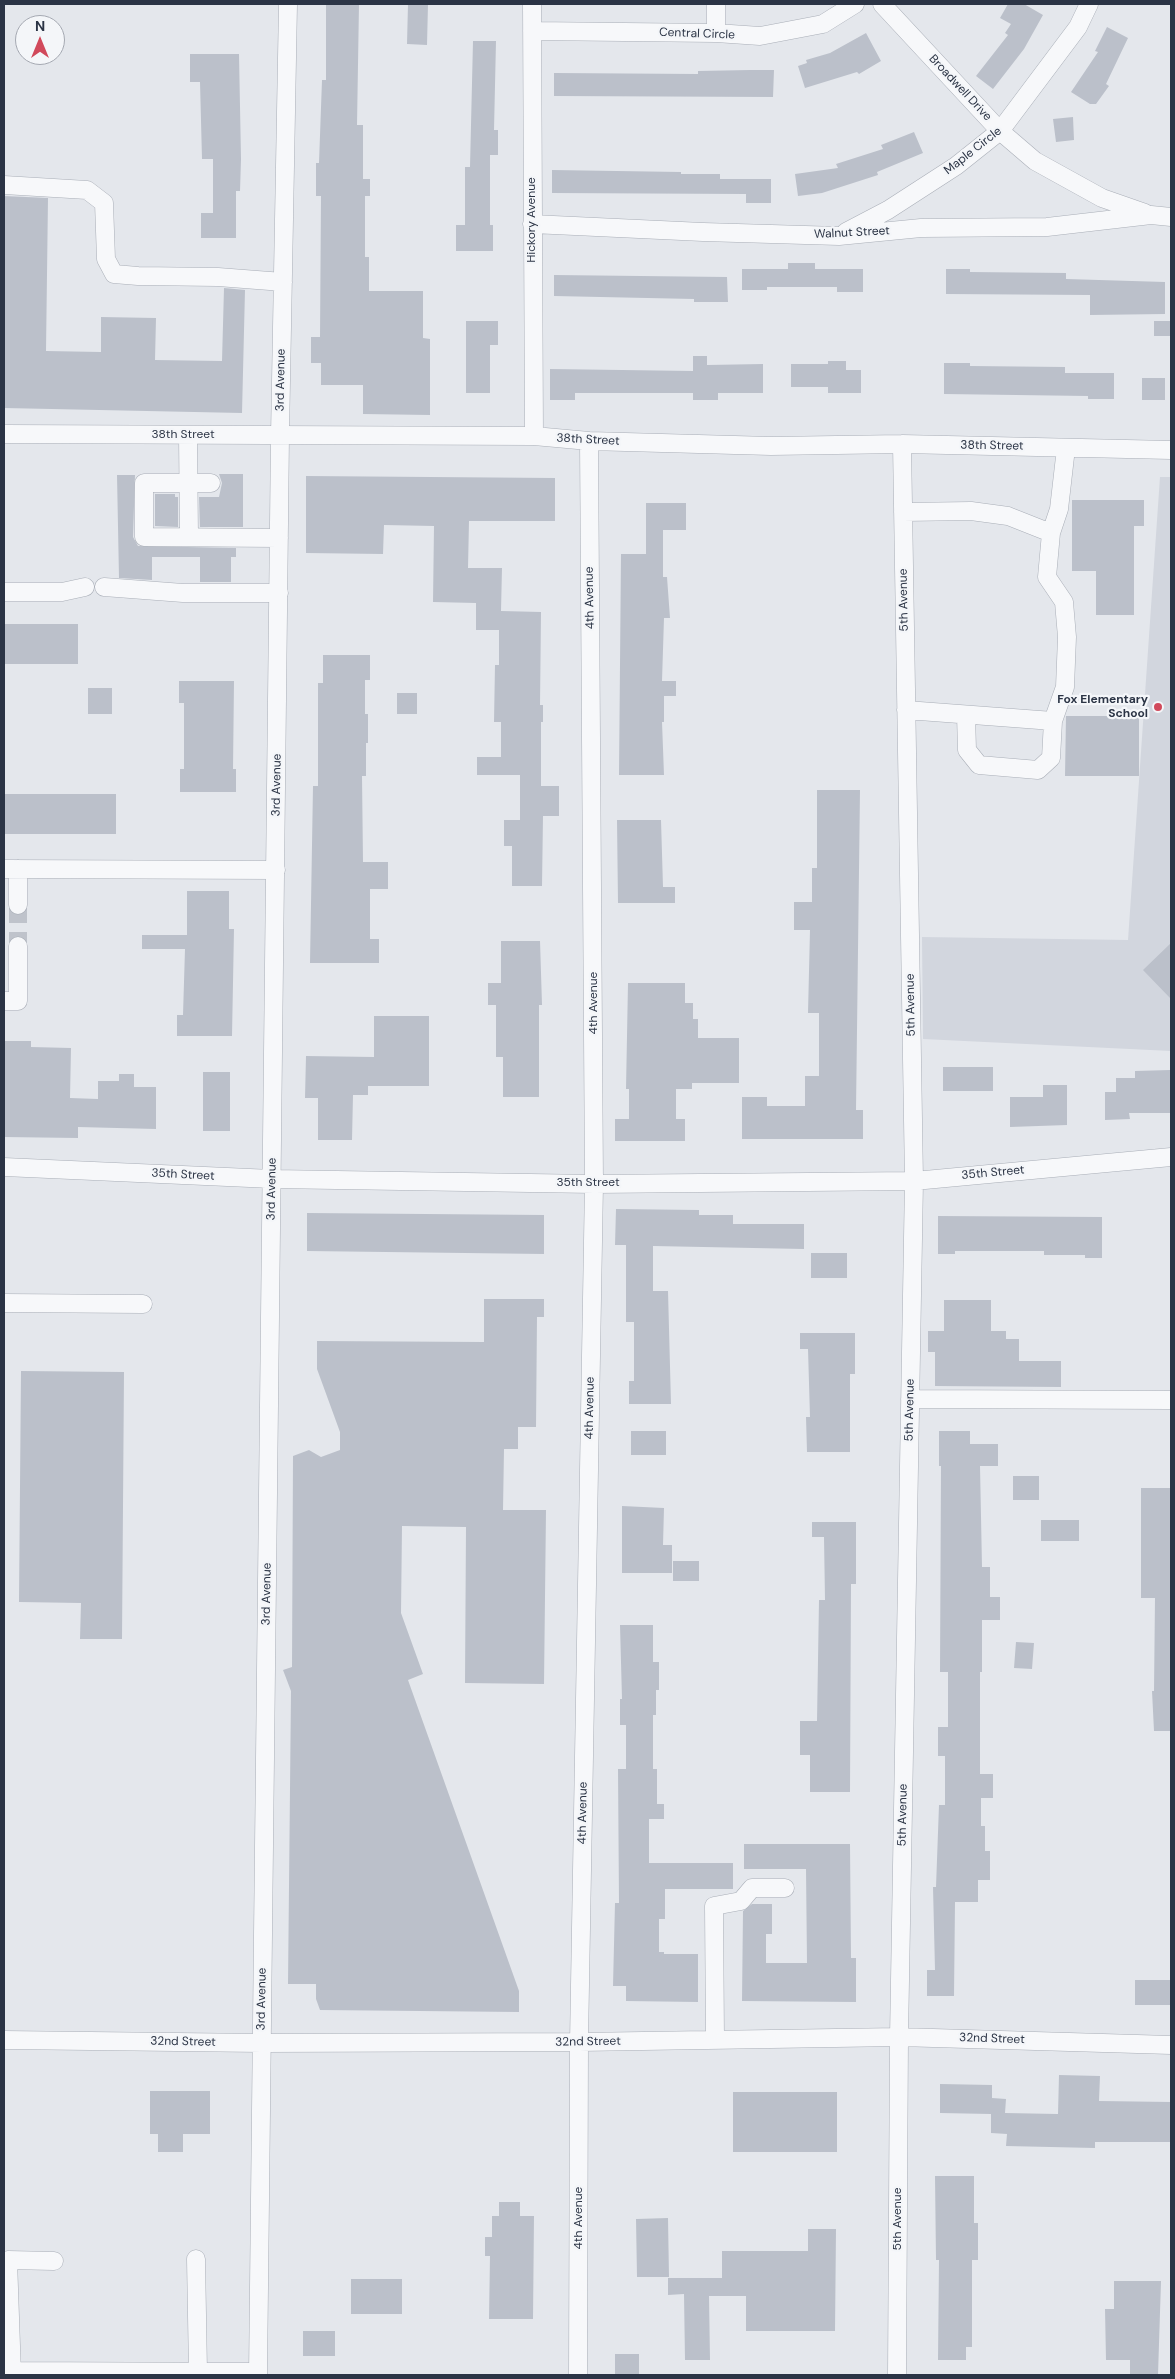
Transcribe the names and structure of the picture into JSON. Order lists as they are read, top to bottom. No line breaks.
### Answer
{"streets":{"street":["Central Circle","Broadwell Drive","Maple Circle","Hickory Avenue","Walnut Street","3rd Avenue","38th Street","4th Avenue","5th Avenue","35th Street","32nd Street"]},"crossings":[["Central Circle","Hickory Avenue"],["Broadwell Drive","Maple Circle"],["Broadwell Drive","Walnut Street"],["Maple Circle","Walnut Street"],["Hickory Avenue","Walnut Street"],["Hickory Avenue","38th Street"],["3rd Avenue","38th Street"],["3rd Avenue","35th Street"],["3rd Avenue","32nd Street"],["38th Street","4th Avenue"],["38th Street","5th Avenue"],["4th Avenue","35th Street"],["4th Avenue","32nd Street"],["5th Avenue","35th Street"],["5th Avenue","32nd Street"]],"places":["Fox Elementary School"],"north":"top"}
